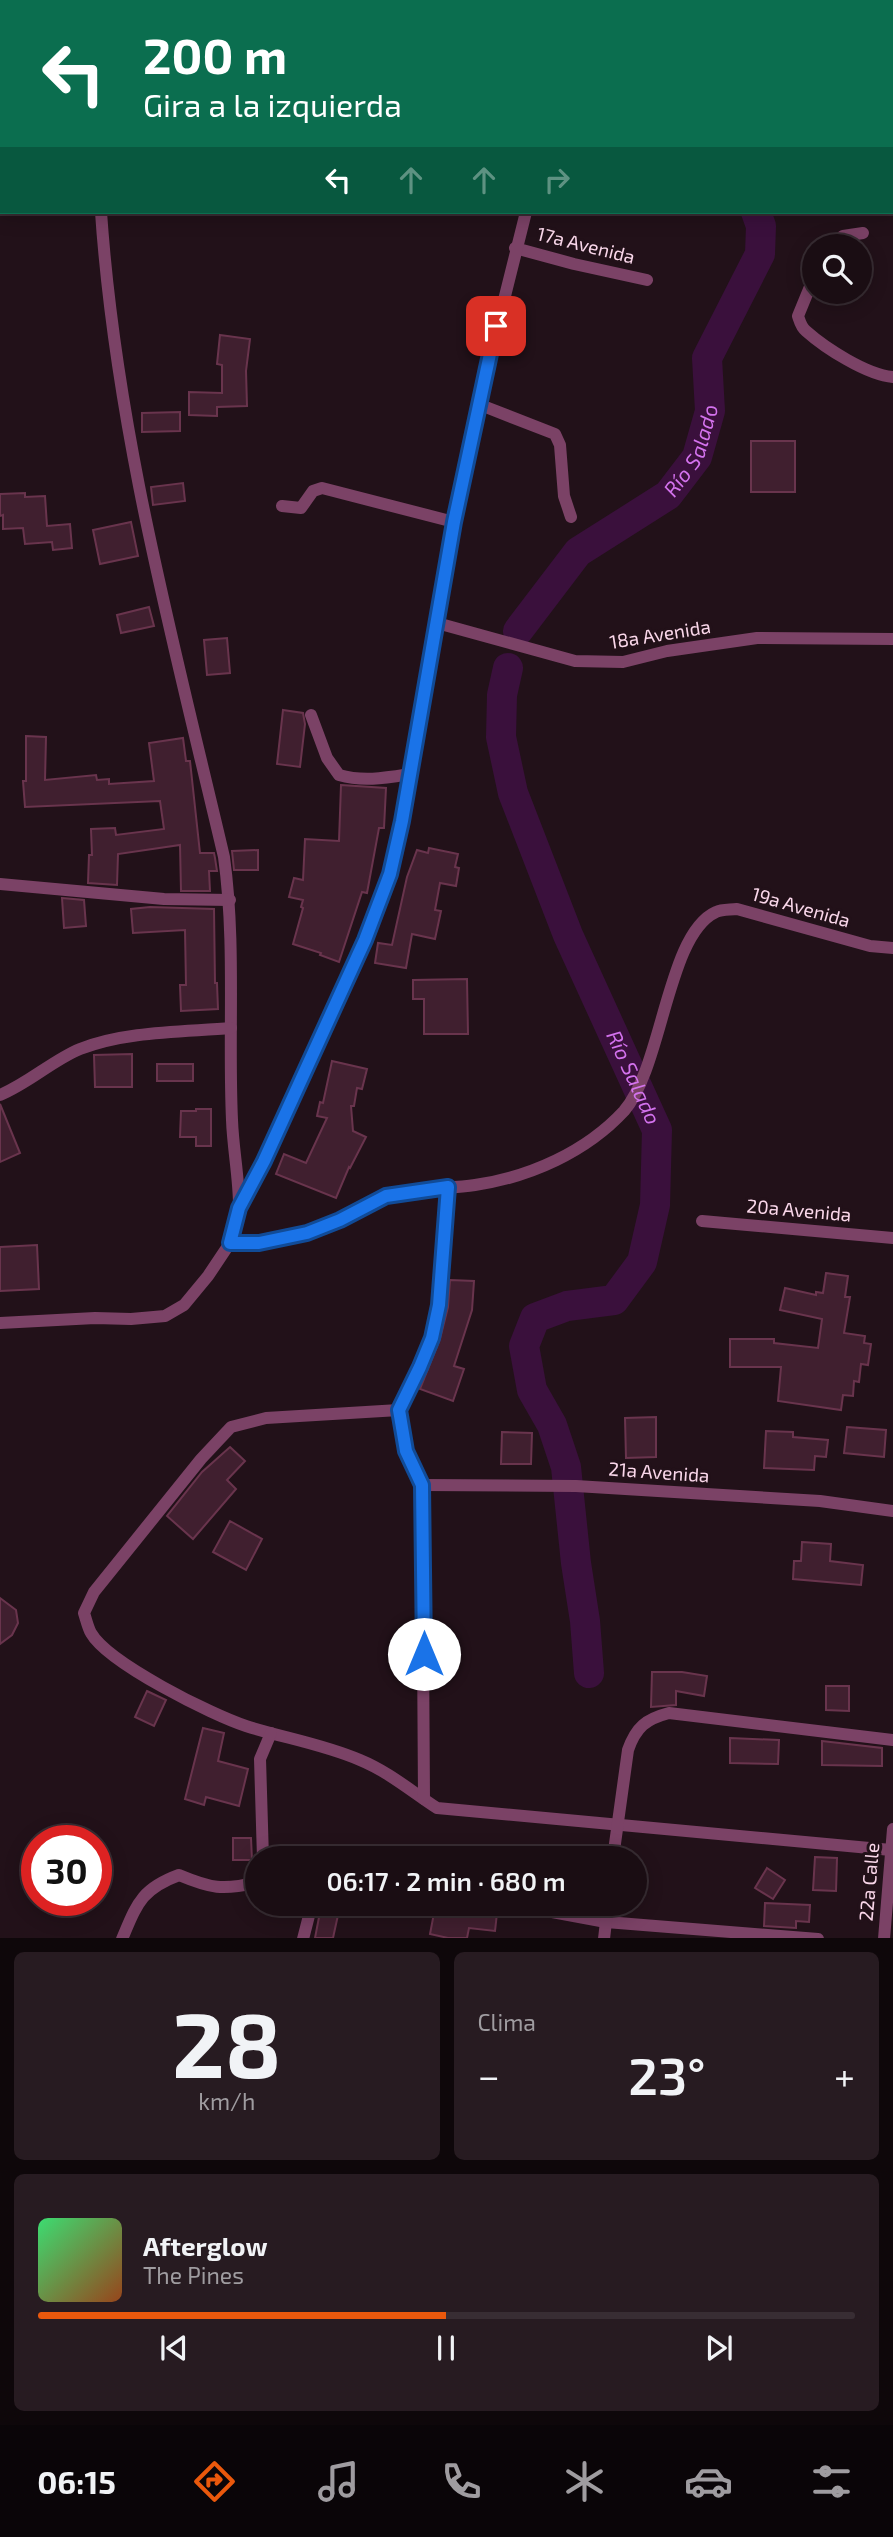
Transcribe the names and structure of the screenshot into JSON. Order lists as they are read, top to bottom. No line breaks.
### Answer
{"streets":{"street":["17a Avenida","18a Avenida","19a Avenida","20a Avenida","21a Avenida","22a Calle"]},"water":["Río Salado"],"page":{"turn":["200 m","Gira a la izquierda"],"limit":"30","trip":"06:17 · 2 min · 680 m","tile":[["28","km/h"],"Clima"],"heat":["−","23°","+"],"song":["Afterglow","The Pines"],"tabs":"06:15"}}
